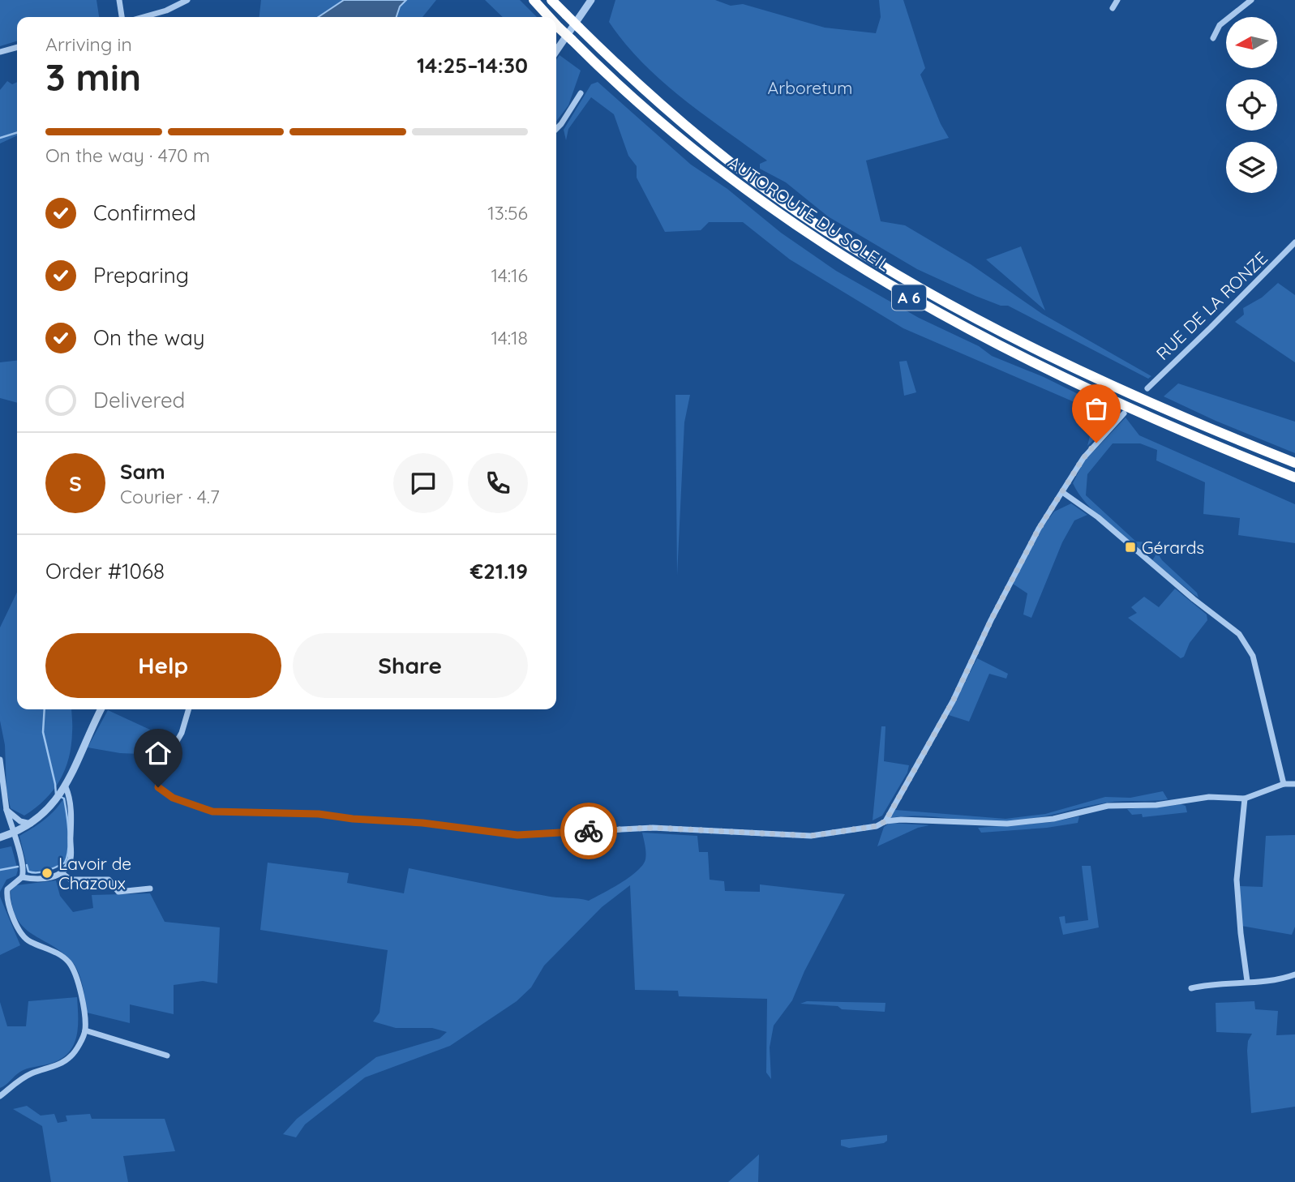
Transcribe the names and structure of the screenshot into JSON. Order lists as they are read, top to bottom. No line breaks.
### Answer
{"streets":{"highway":["AUTOROUTE DU SOLEIL","A 6"],"street":["RUE DE LA RONZE"]},"parks":["Arboretum"],"places":{"transit":["Gérards"],"other":["Lavoir de Chazoux"]},"north":"left","page":{"heading":["3 min","Arriving in","14:25–14:30"],"panel":["Sam","Courier · 4.7","Order #1068","€21.19"],"bar":"On the way · 470 m","list":[["Confirmed","13:56"],["Preparing","14:16"],["On the way","14:18"],"Delivered"],"round":"S","buttons":["Help","Share"]}}
